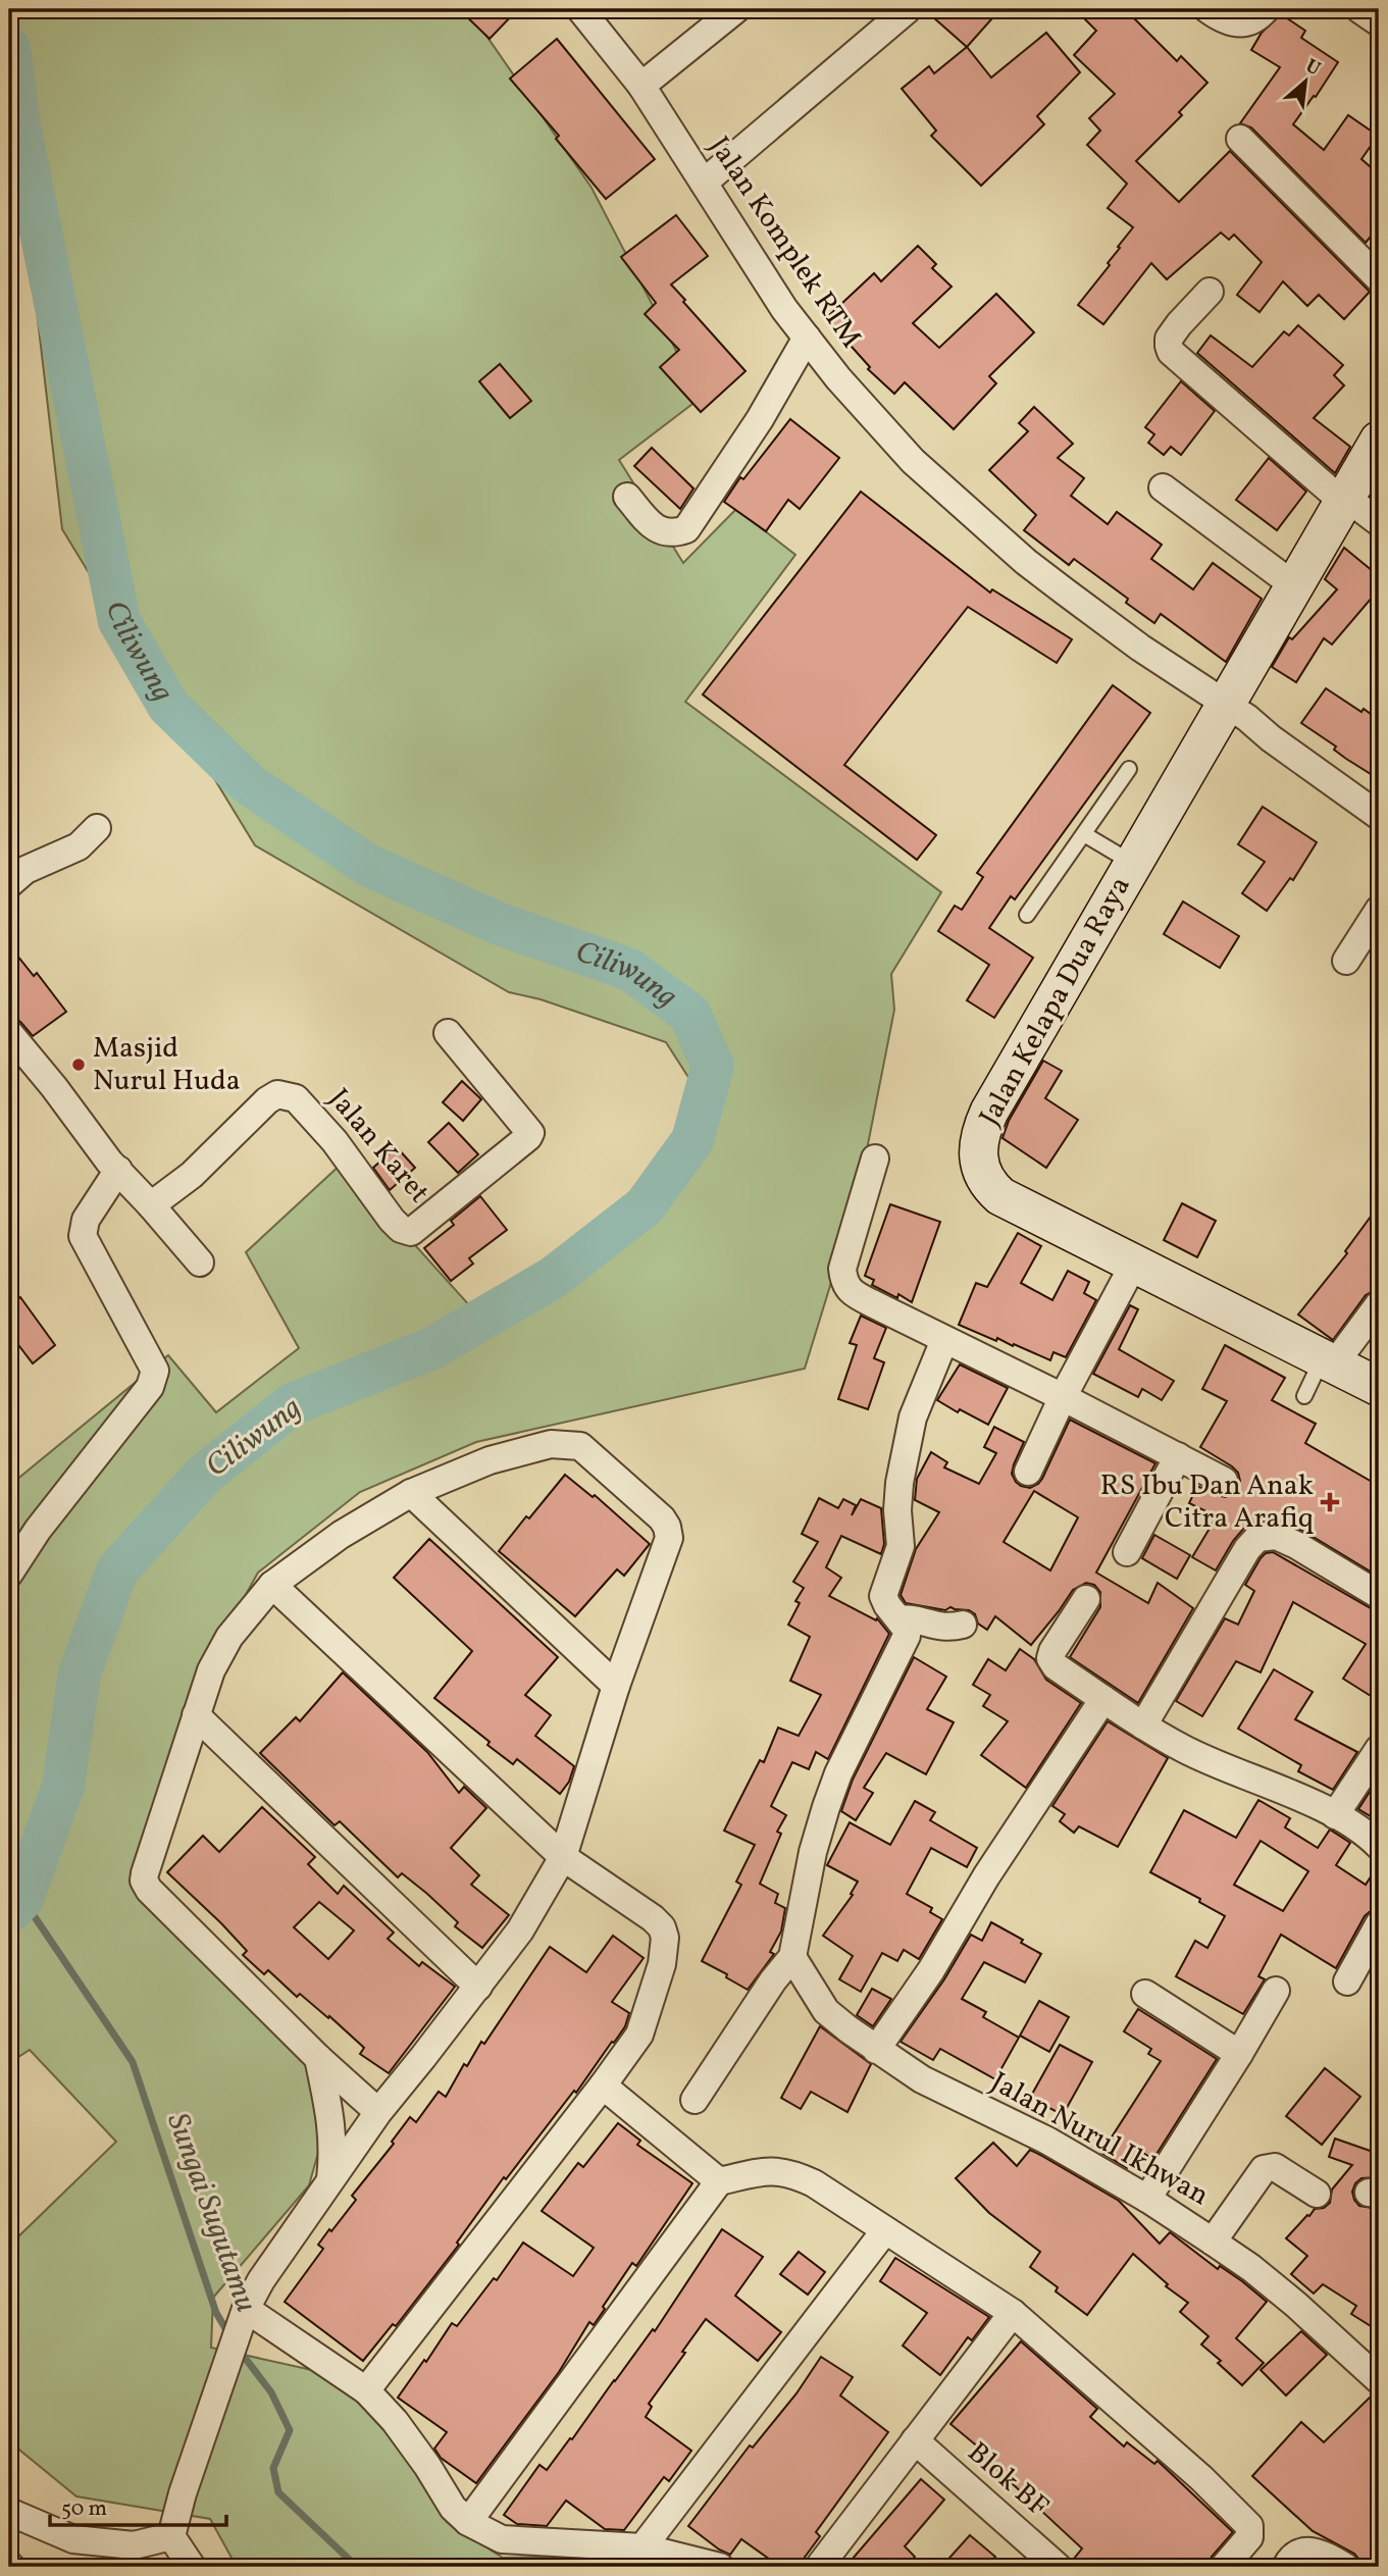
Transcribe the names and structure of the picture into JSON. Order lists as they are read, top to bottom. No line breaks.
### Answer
{"streets":{"main road":["Jalan Kelapa Dua Raya"],"street":["Jalan Komplek RTM","Jalan Karet","Jalan Nurul Ikhwan","Blok BF"]},"crossings":[["Jalan Komplek RTM","Jalan Kelapa Dua Raya"]],"water":["Ciliwung","Sungai Sugutamu"],"places":{"other":["Masjid Nurul Huda"],"health":["RS Ibu Dan Anak Citra Arafiq"]},"scale_bar":"50 m","north":"top right"}
